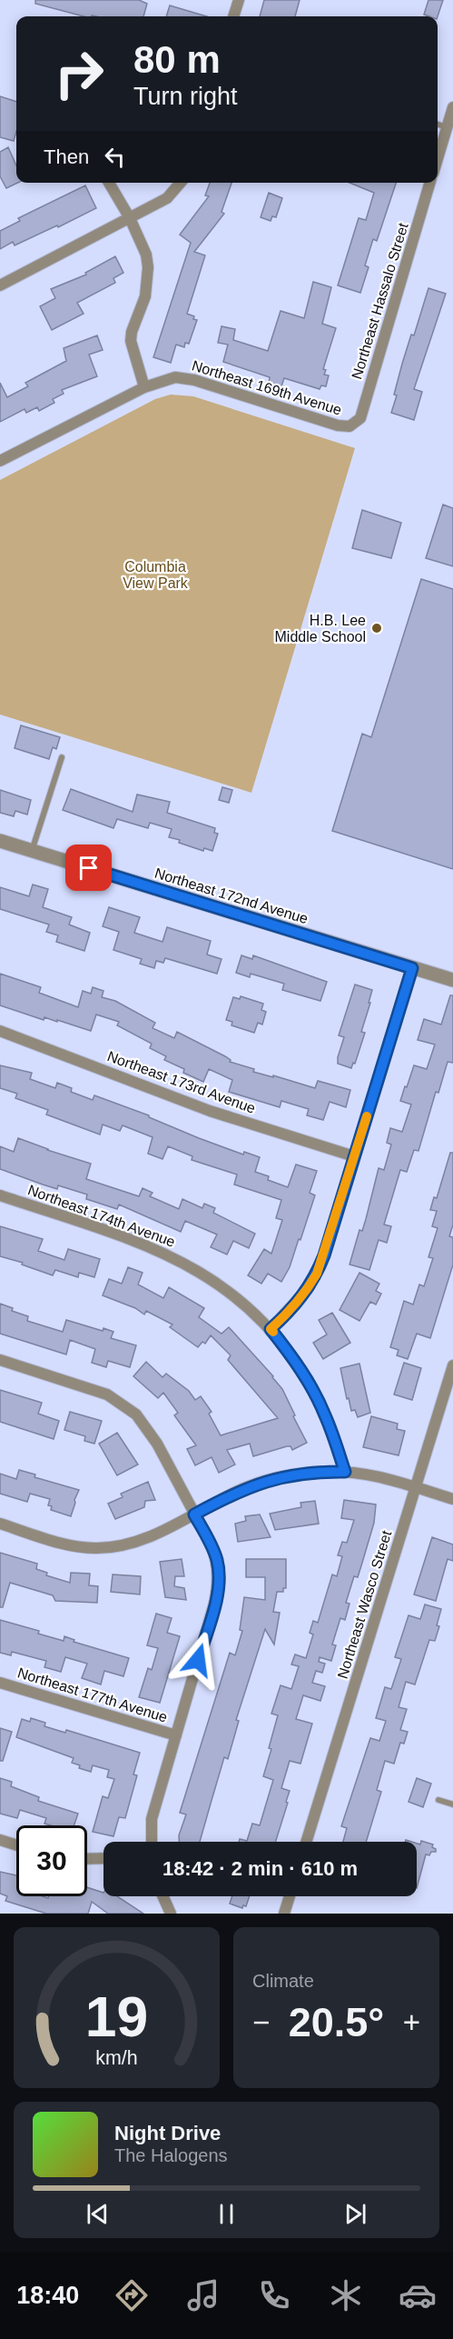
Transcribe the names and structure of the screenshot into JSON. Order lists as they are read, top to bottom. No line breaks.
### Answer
{"streets":{"street":["Northeast Hassalo Street","Northeast 169th Avenue","Northeast 172nd Avenue","Northeast 173rd Avenue","Northeast 174th Avenue","Northeast Wasco Street","Northeast 177th Avenue"]},"crossings":[["Northeast Hassalo Street","Northeast 169th Avenue"]],"parks":["Columbia View Park"],"places":["H.B. Lee Middle School"],"page":{"turn":["80 m","Turn right"],"then":"Then","limit":"30","trip":"18:42 · 2 min · 610 m","tile":"Climate","heat":["−","20.5°","+"],"song":["Night Drive","The Halogens"],"tabs":"18:40","gauge":["19","km/h"]}}
